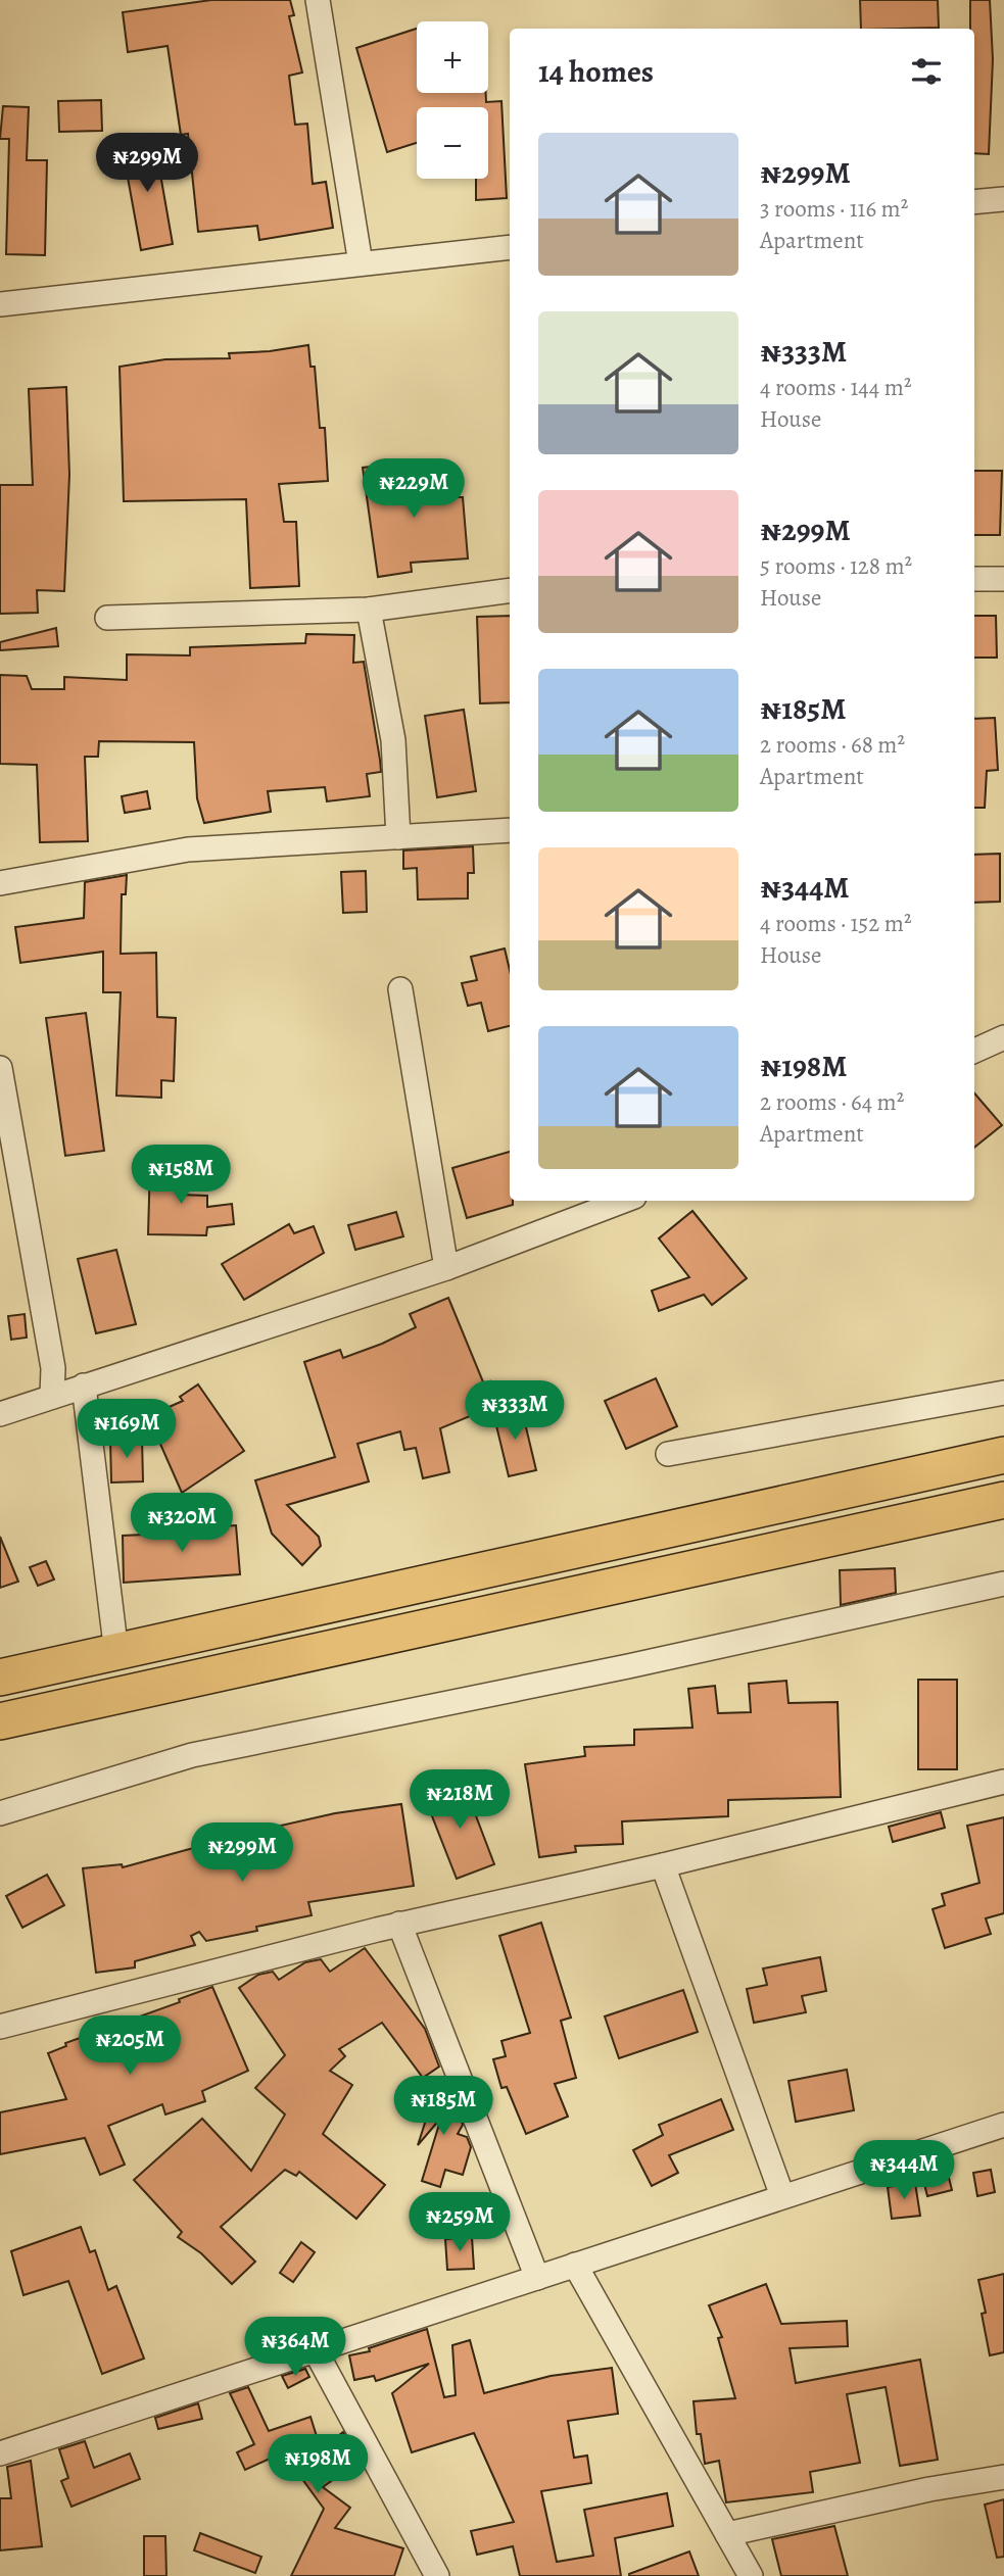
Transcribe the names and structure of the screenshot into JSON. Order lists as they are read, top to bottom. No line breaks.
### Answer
{"page":{"map_buttons":["+","−"],"heading":"14 homes","list":[{"name":"₦299M","note":"3 rooms · 116 m² · Apartment"},{"name":"₦333M","note":"4 rooms · 144 m² · House"},{"name":"₦299M","note":"5 rooms · 128 m² · House"},{"name":"₦185M","note":"2 rooms · 68 m² · Apartment"},{"name":"₦344M","note":"4 rooms · 152 m² · House"},{"name":"₦198M","note":"2 rooms · 64 m² · Apartment"}],"price":["₦299M","₦229M","₦158M","₦333M","₦169M","₦320M","₦218M","₦299M","₦205M","₦185M","₦344M","₦259M","₦364M","₦198M"]}}
